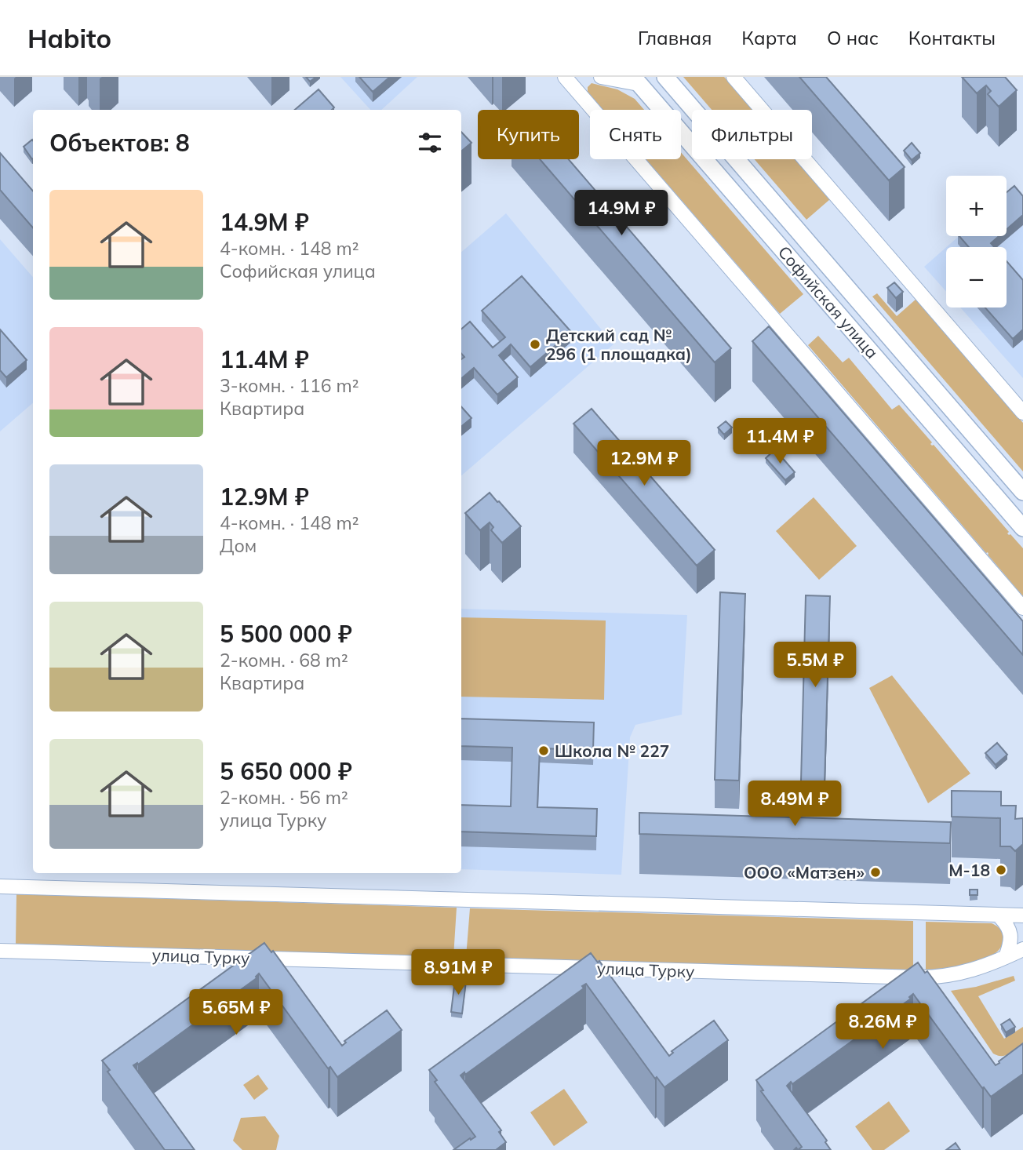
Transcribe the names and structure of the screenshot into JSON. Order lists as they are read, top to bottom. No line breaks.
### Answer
{"streets":{"main road":["Софийская улица"],"street":["улица Турку"]},"places":["Детский сад № 296 (1 площадка)","Школа № 227","M-18","ООО «Матзен»"],"page":{"header":"Habito","nav":["Главная","Карта","О нас","Контакты"],"chip":["Купить","Снять","Фильтры"],"heading":"Объектов: 8","map_buttons":["+","−"],"list":[{"name":"14.9M ₽","note":"4-комн. · 148 m² · Софийская улица"},{"name":"11.4M ₽","note":"3-комн. · 116 m² · Квартира"},{"name":"12.9M ₽","note":"4-комн. · 148 m² · Дом"},{"name":"5 500 000 ₽","note":"2-комн. · 68 m² · Квартира"},{"name":"5 650 000 ₽","note":"2-комн. · 56 m² · улица Турку"}],"price":["14.9M ₽","11.4M ₽","12.9M ₽","5.5M ₽","8.49M ₽","8.91M ₽","5.65M ₽","8.26M ₽"]}}
